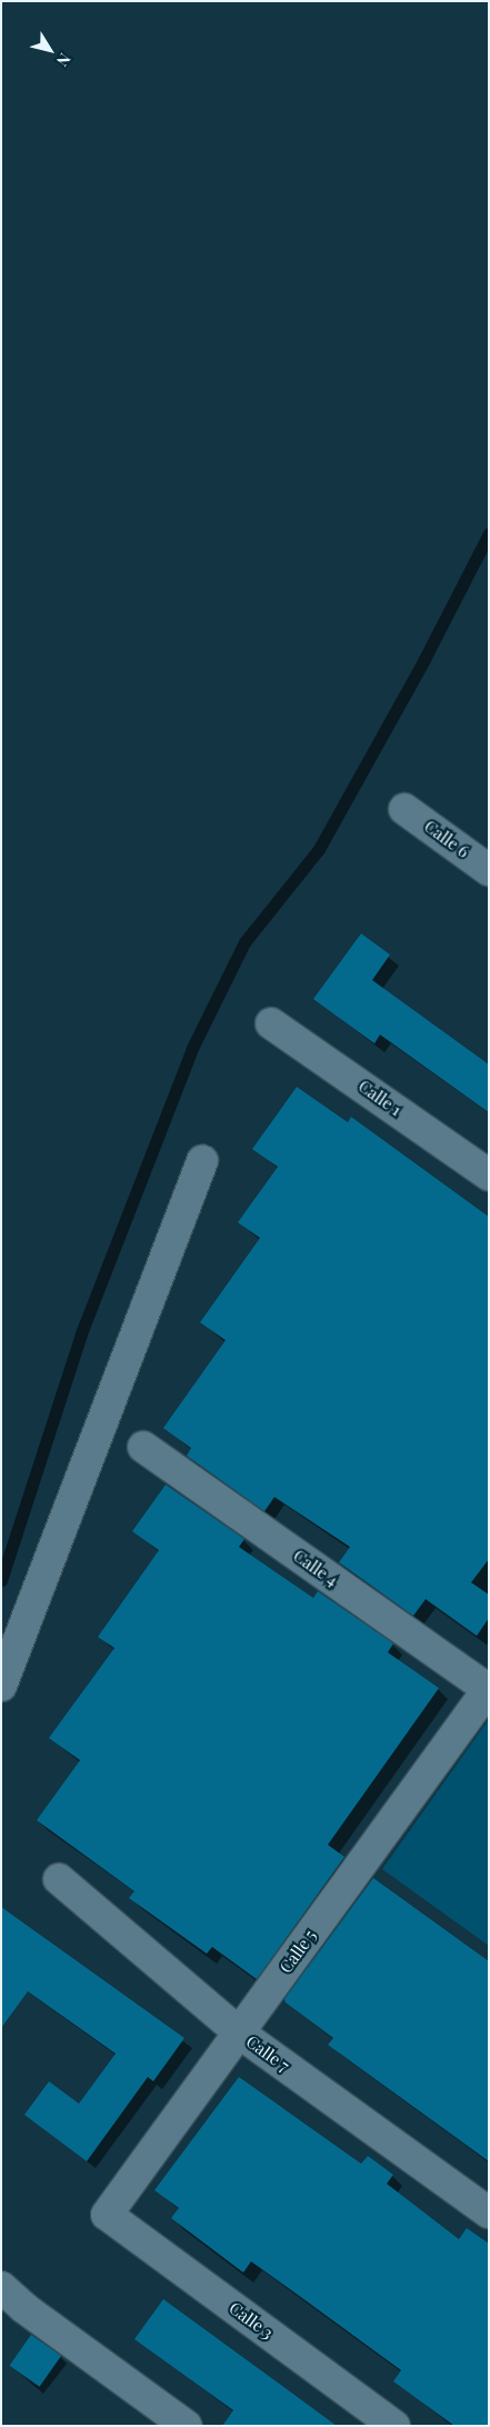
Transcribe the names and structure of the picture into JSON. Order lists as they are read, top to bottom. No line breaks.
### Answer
{"streets":{"street":["Calle 6","Calle 1","Calle 4","Calle 5","Calle 7","Calle 3"]},"crossings":[["Calle 4","Calle 5"],["Calle 5","Calle 7"],["Calle 5","Calle 3"]],"north":"bottom right"}
